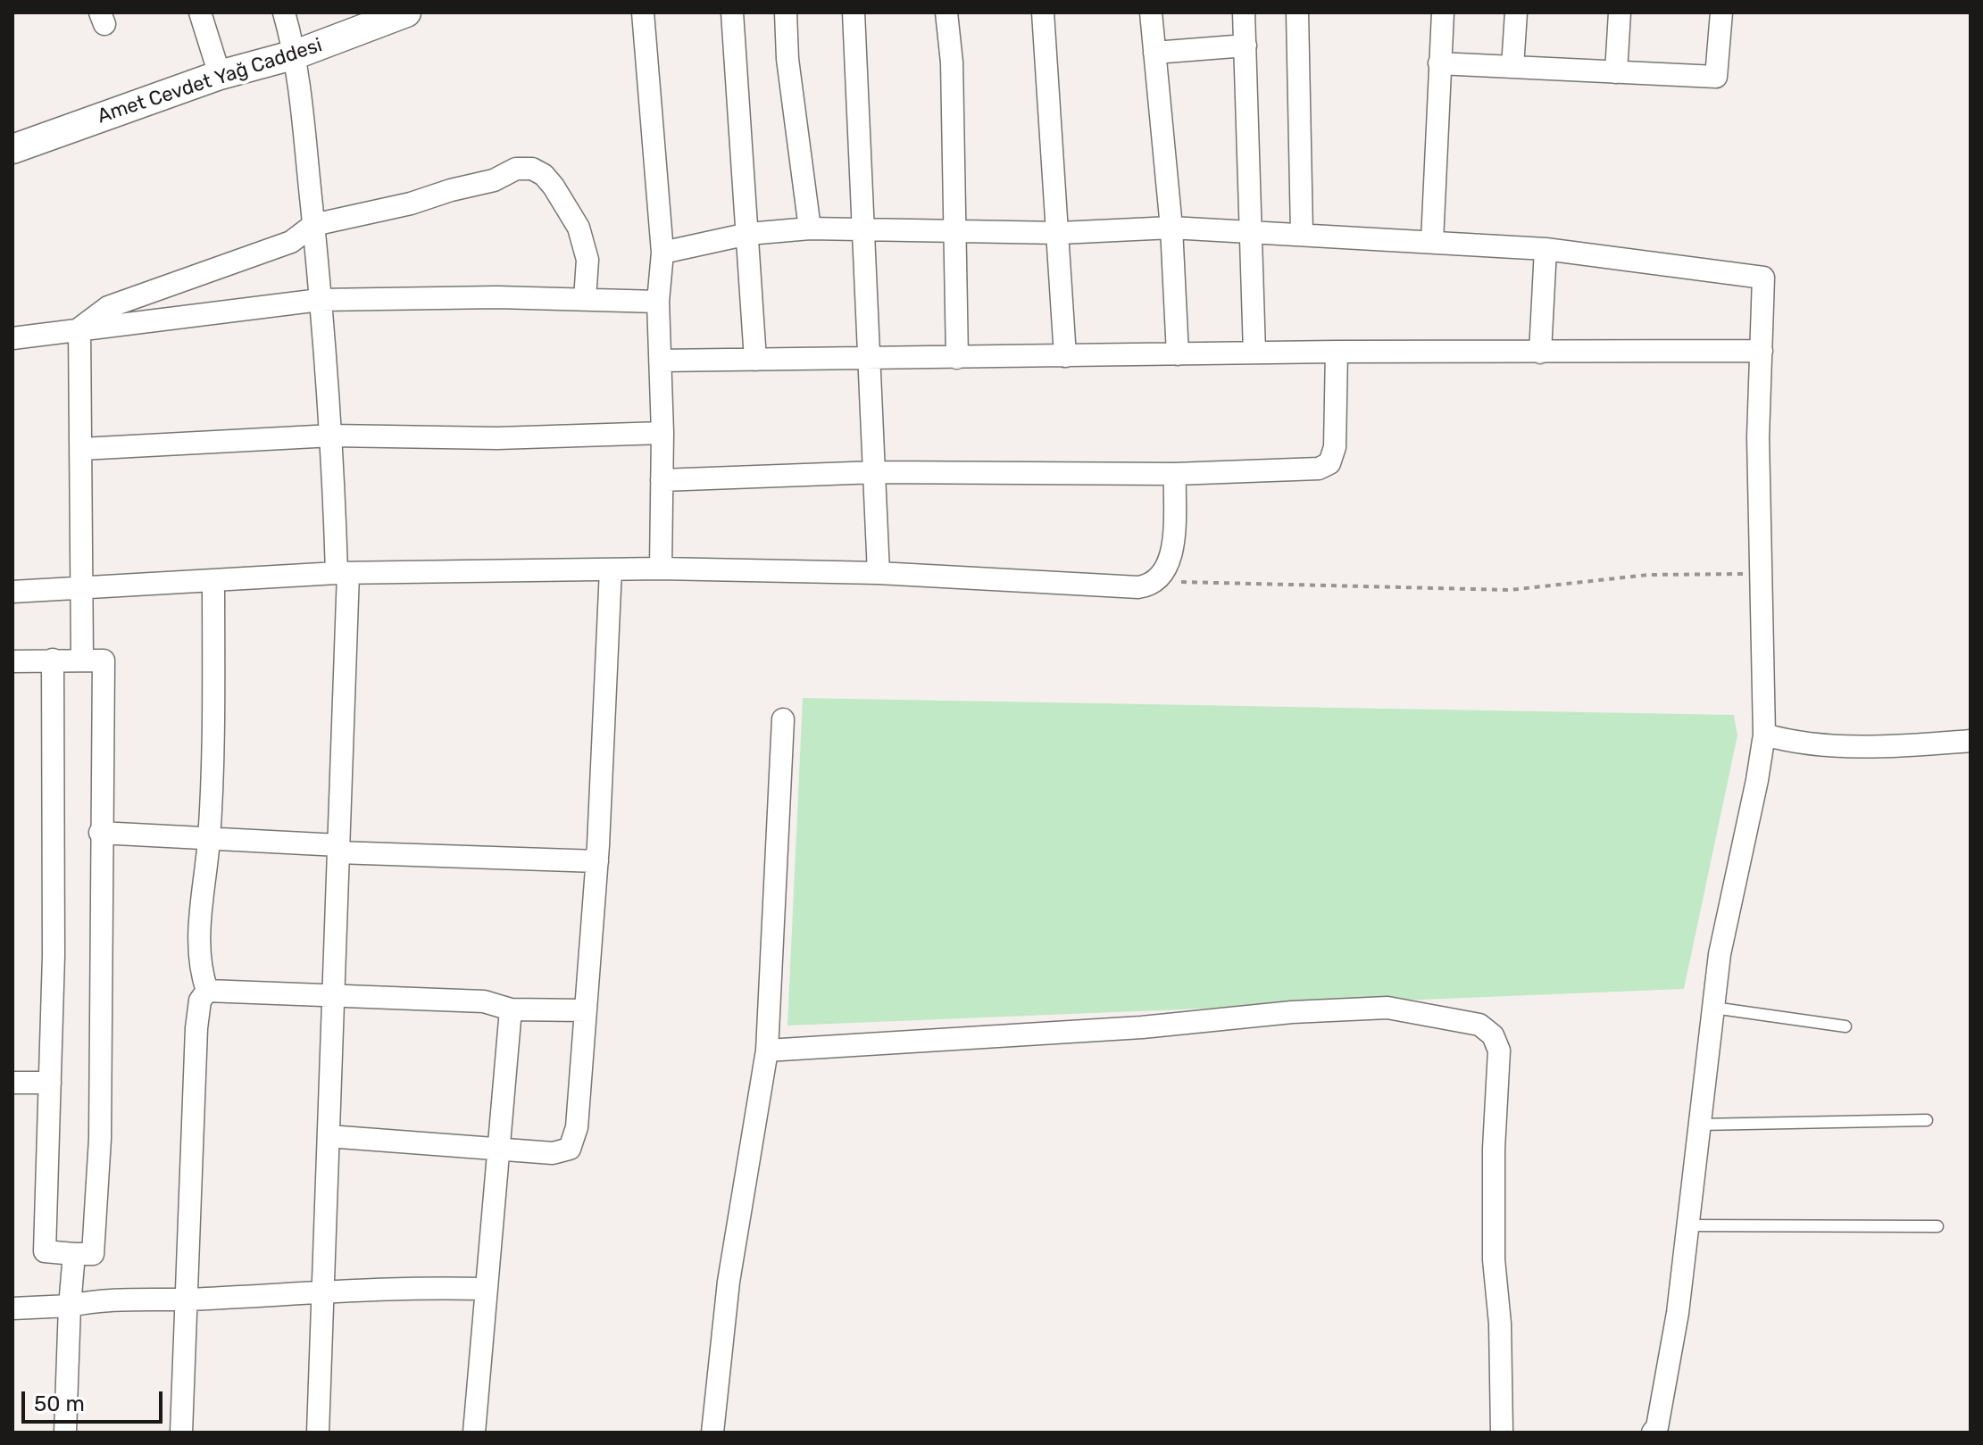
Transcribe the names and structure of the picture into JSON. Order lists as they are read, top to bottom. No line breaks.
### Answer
{"streets":{"street":["Amet Cevdet Yağ Caddesi"]},"scale_bar":"50 m"}
